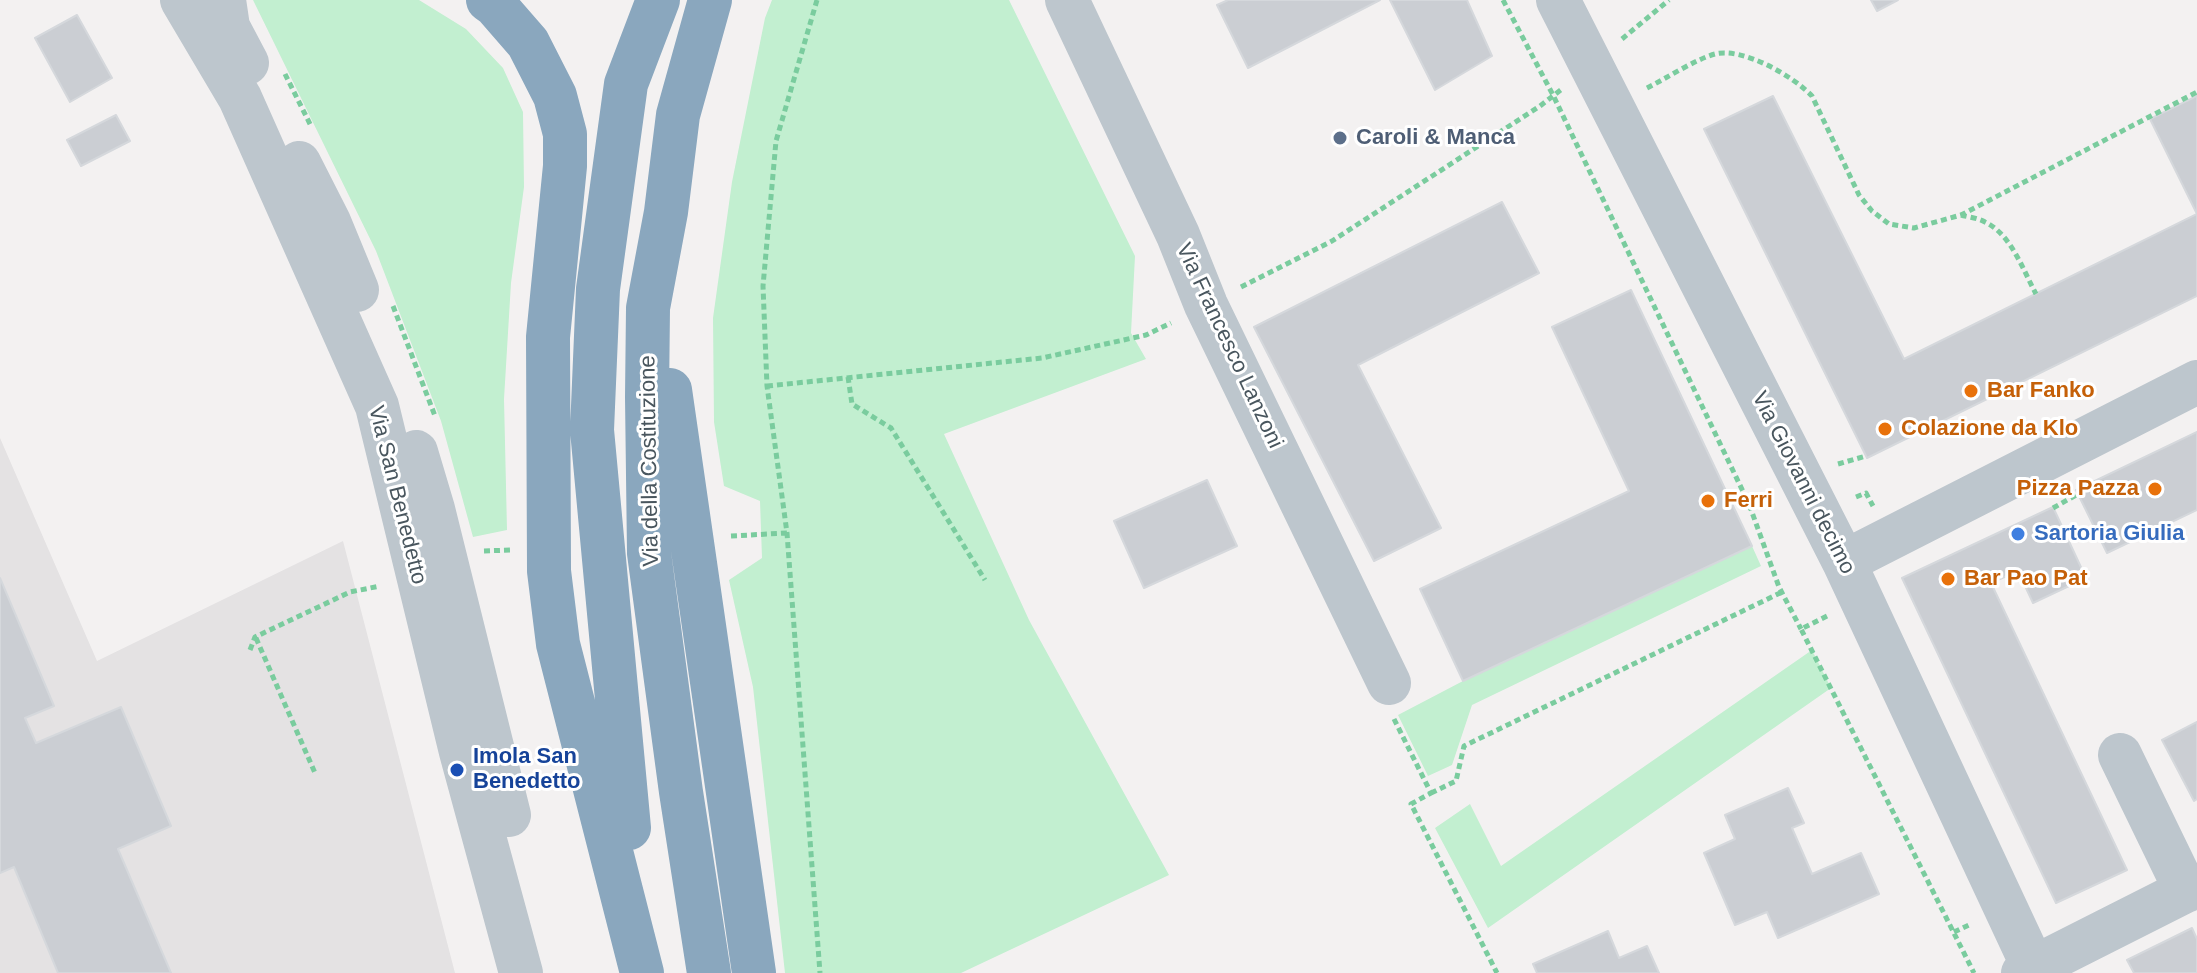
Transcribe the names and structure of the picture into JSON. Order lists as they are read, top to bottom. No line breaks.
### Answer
{"streets":{"highway":["Via della Costituzione"],"street":["Via Francesco Lanzoni","Via Giovanni decimo","Via San Benedetto"]},"places":["Caroli & Manca","Bar Fanko","Colazione da Klo","Pizza Pazza","Ferri","Sartoria Giulia","Bar Pao Pat","Imola San Benedetto"]}
